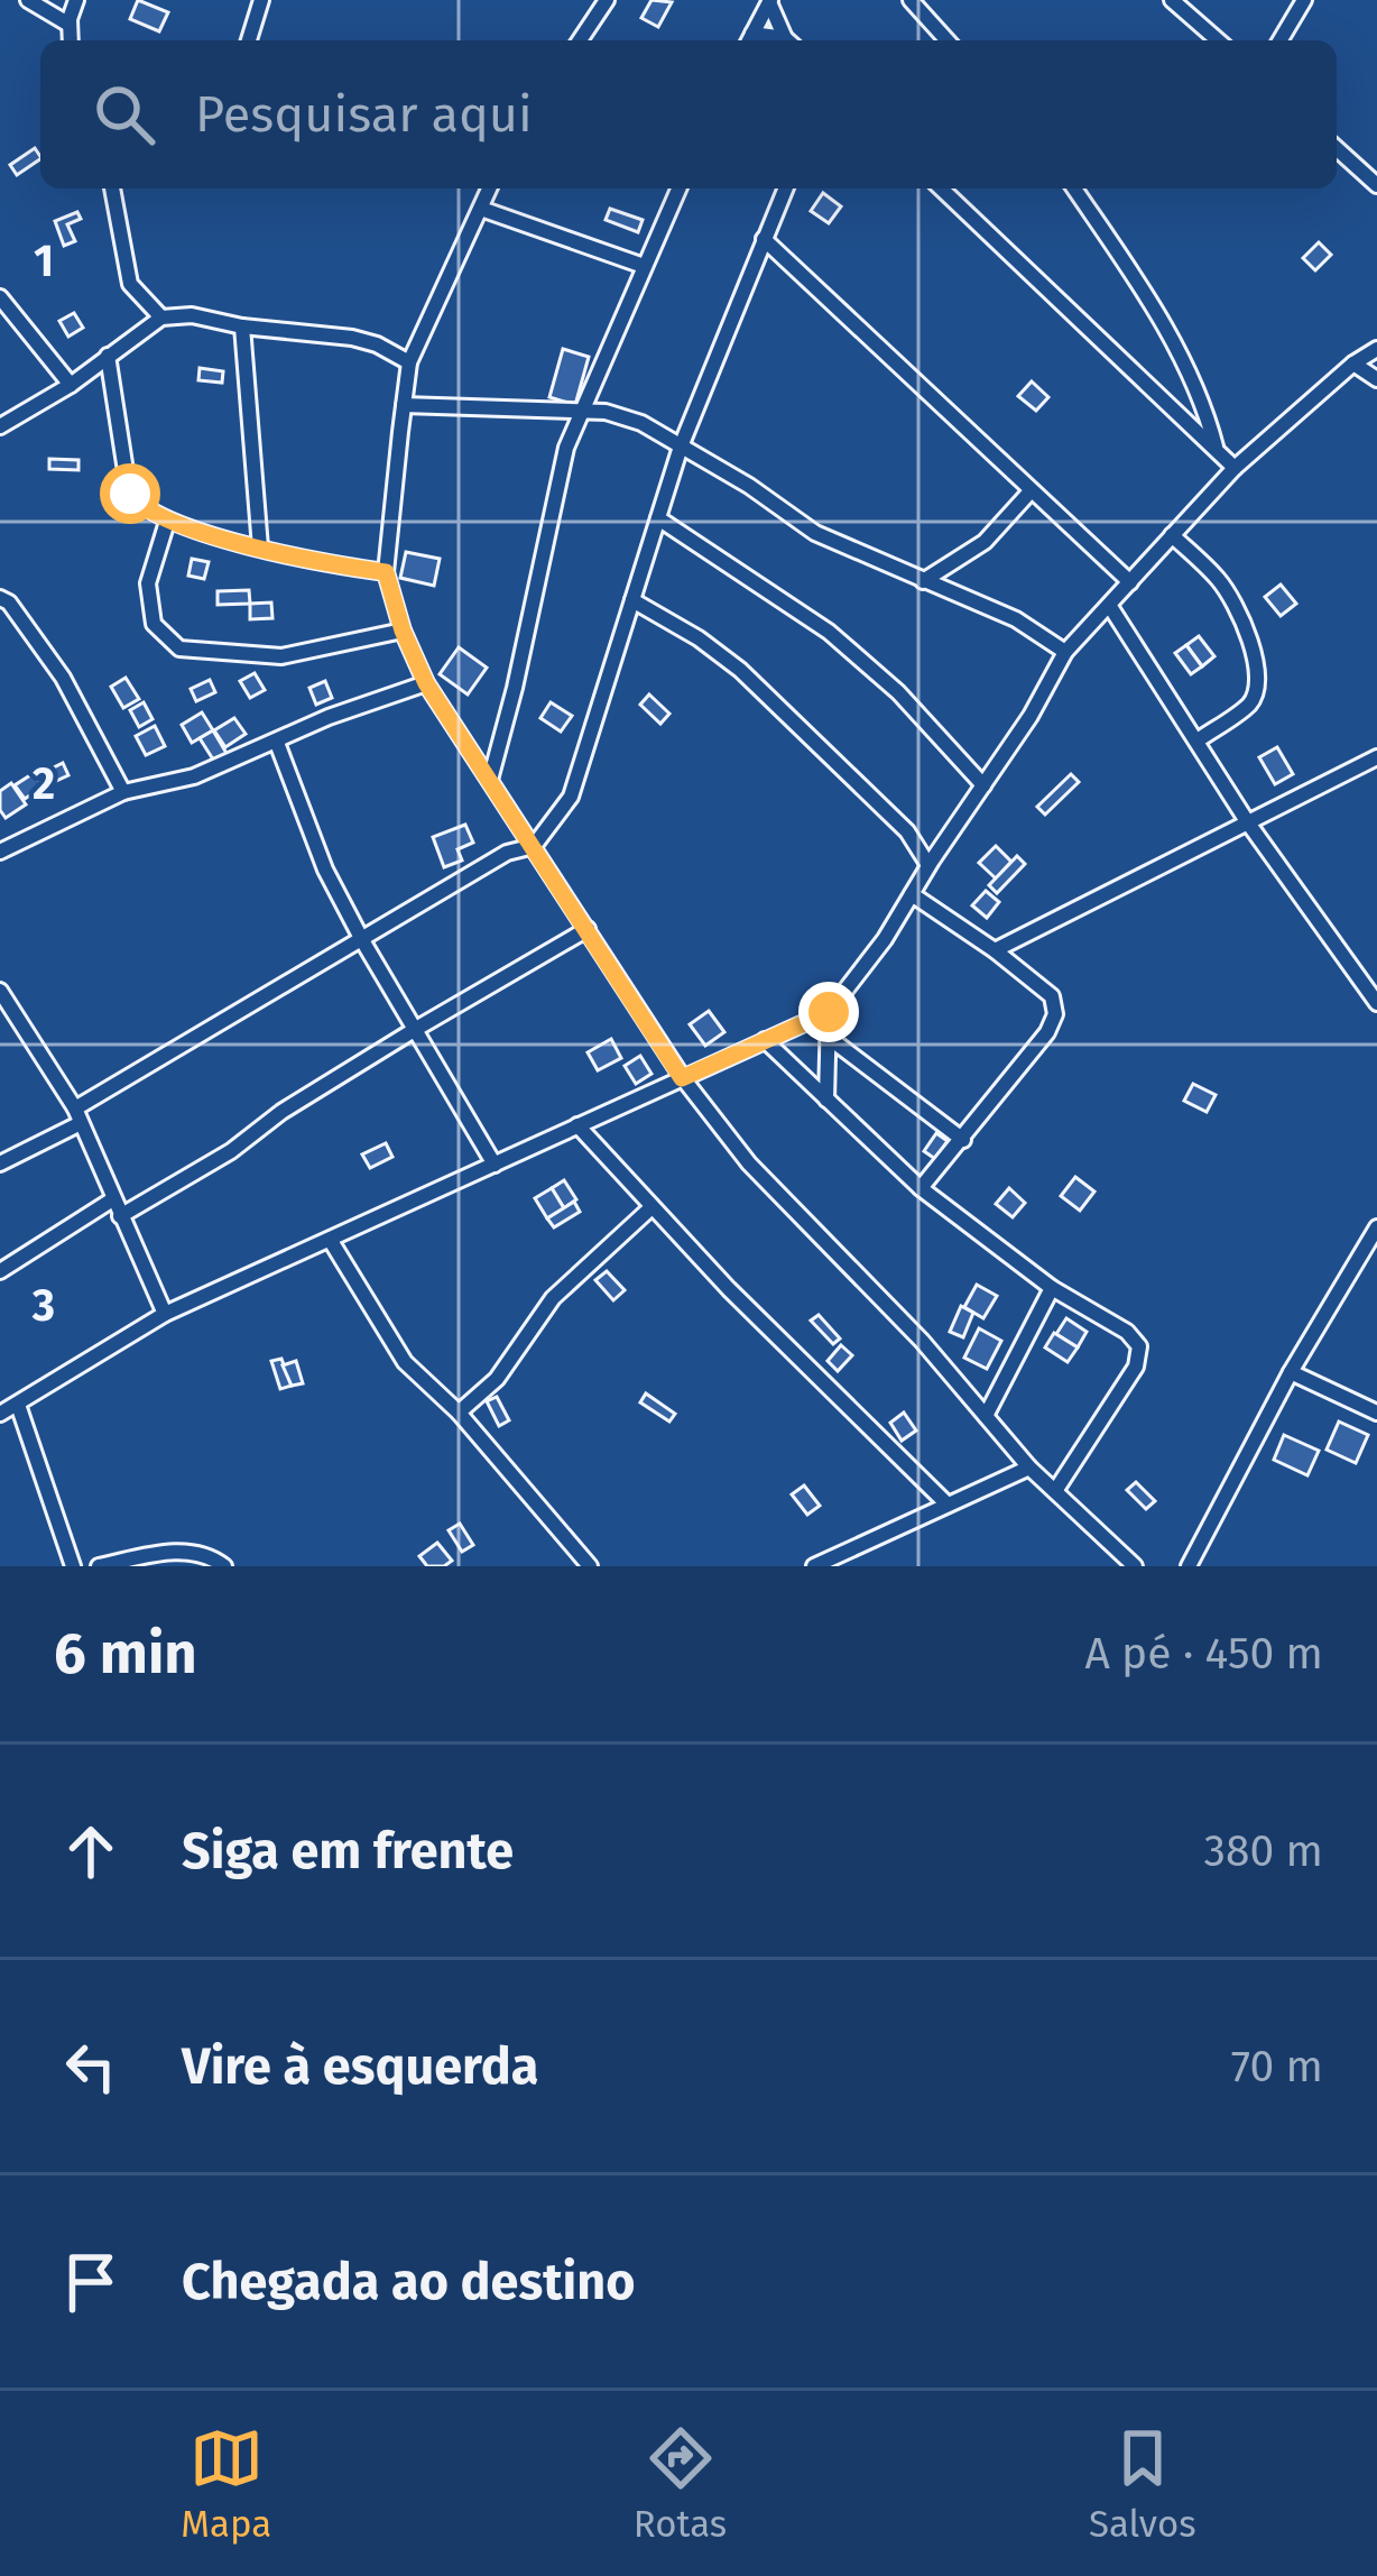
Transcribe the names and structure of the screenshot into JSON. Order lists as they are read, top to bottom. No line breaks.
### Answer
{"page":{"search":"Pesquisar aqui","heading":["6 min","A pé · 450 m"],"list":[["Siga em frente","380 m"],["Vire à esquerda","70 m"],"Chegada ao destino"],"nav":["Mapa","Rotas","Salvos"]},"grid":{"rows":["1","2","3"]}}
